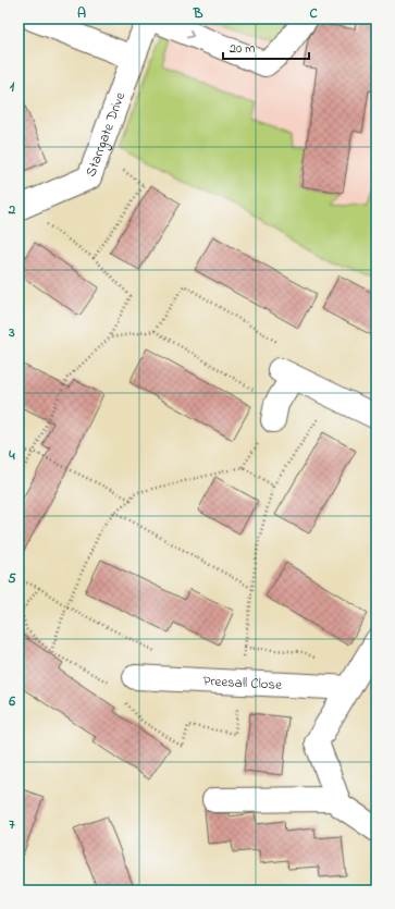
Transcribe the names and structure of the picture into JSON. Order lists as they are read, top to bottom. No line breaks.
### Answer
{"streets":{"street":["Starrgate Drive","Preesall Close"]},"scale_bar":"20 m","grid":{"columns":["A","B","C"],"rows":["1","2","3","4","5","6","7"]}}
